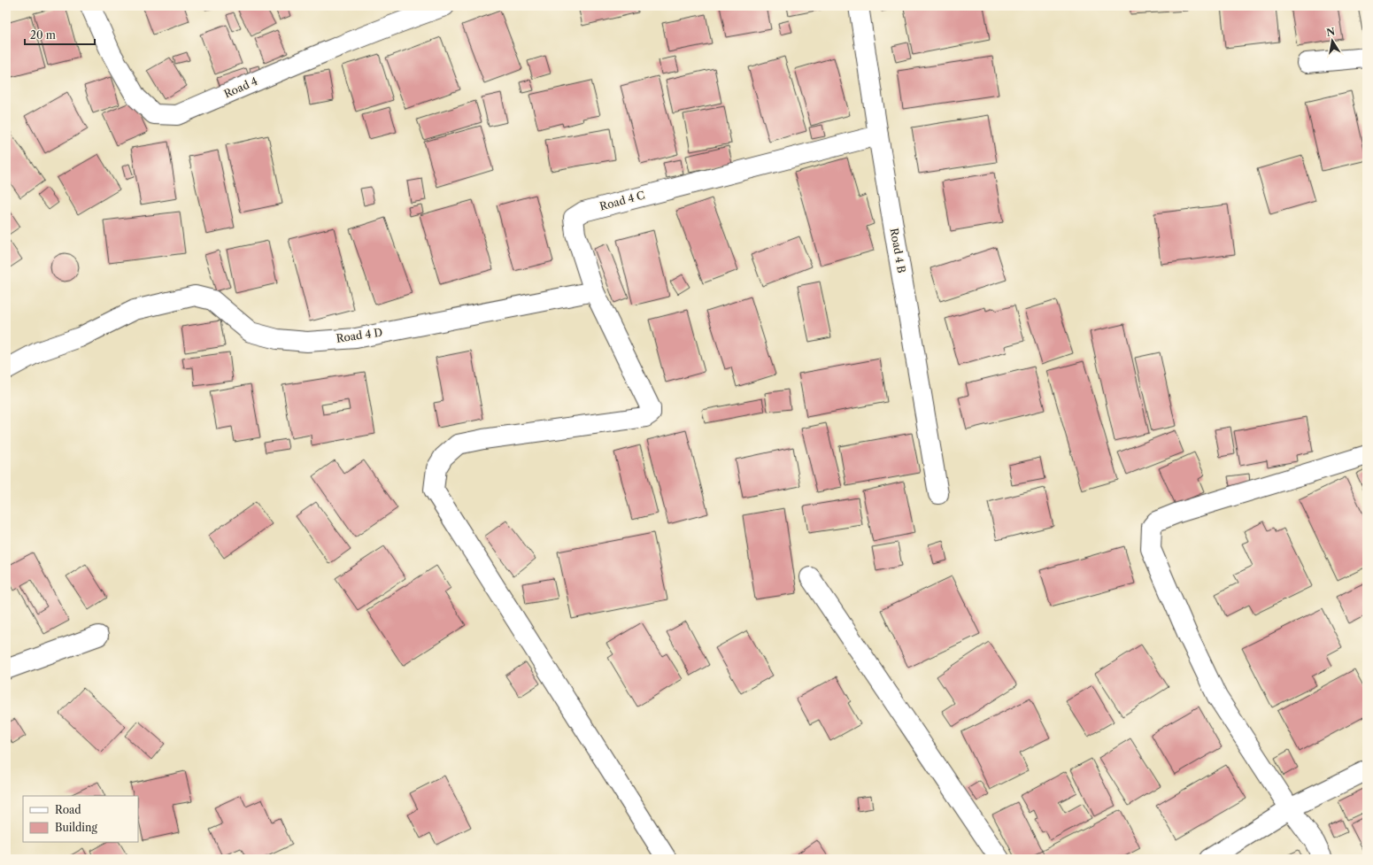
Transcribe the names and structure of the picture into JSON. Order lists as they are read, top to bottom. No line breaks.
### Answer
{"streets":{"street":["Road 4","Road 4 C","Road 4 B","Road 4 D"]},"crossings":[["Road 4 C","Road 4 B"],["Road 4 C","Road 4 D"]],"legend":["Road","Building"],"scale_bar":"20 m","north":"top"}
